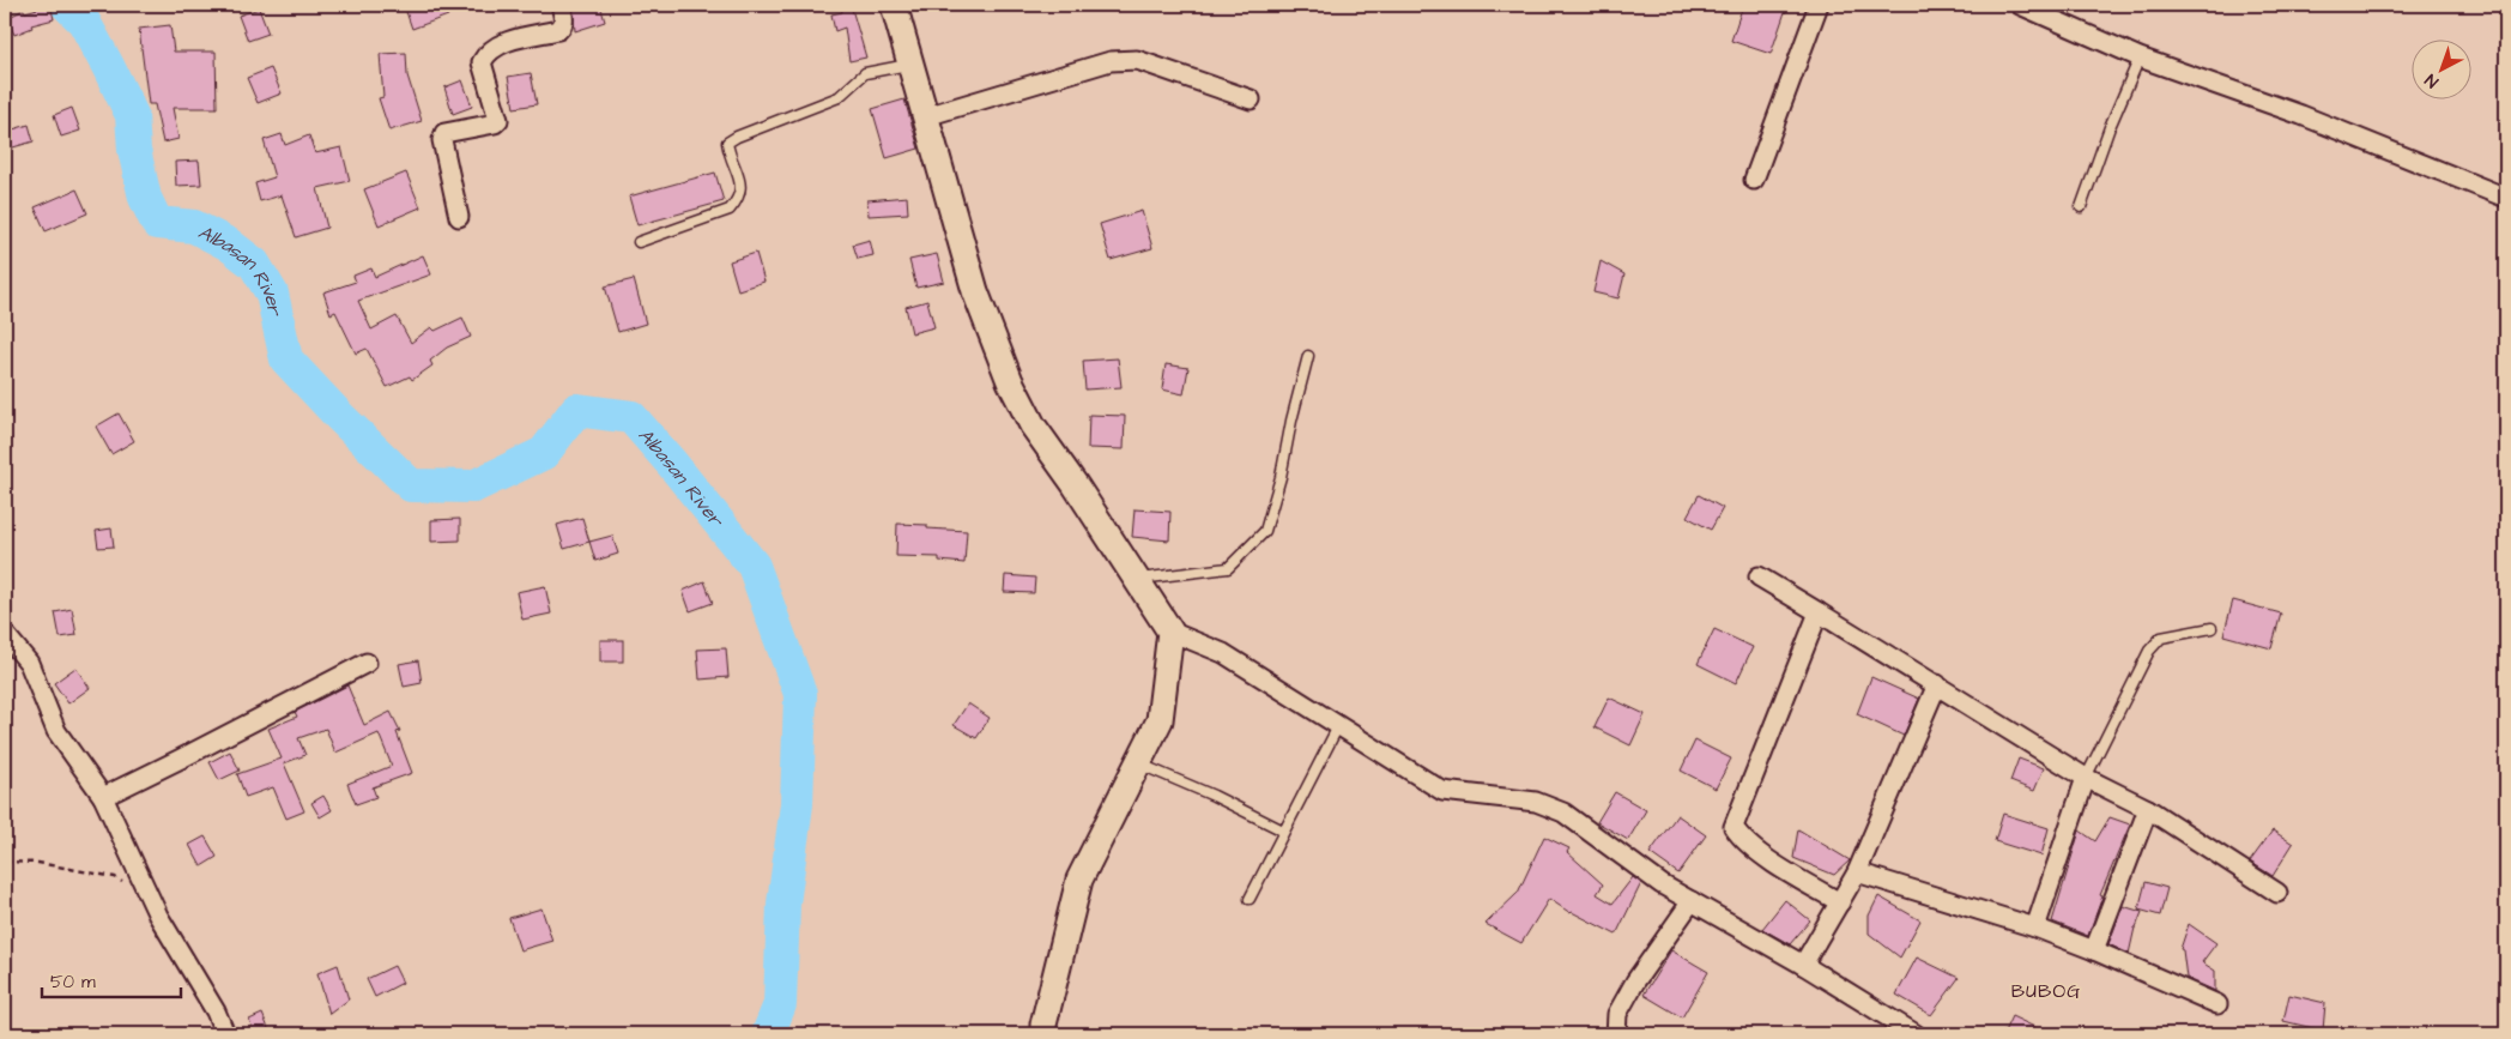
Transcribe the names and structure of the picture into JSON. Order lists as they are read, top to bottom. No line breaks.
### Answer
{"districts":["BUBOG"],"water":["Albasan River"],"scale_bar":"50 m","north":"bottom left"}
